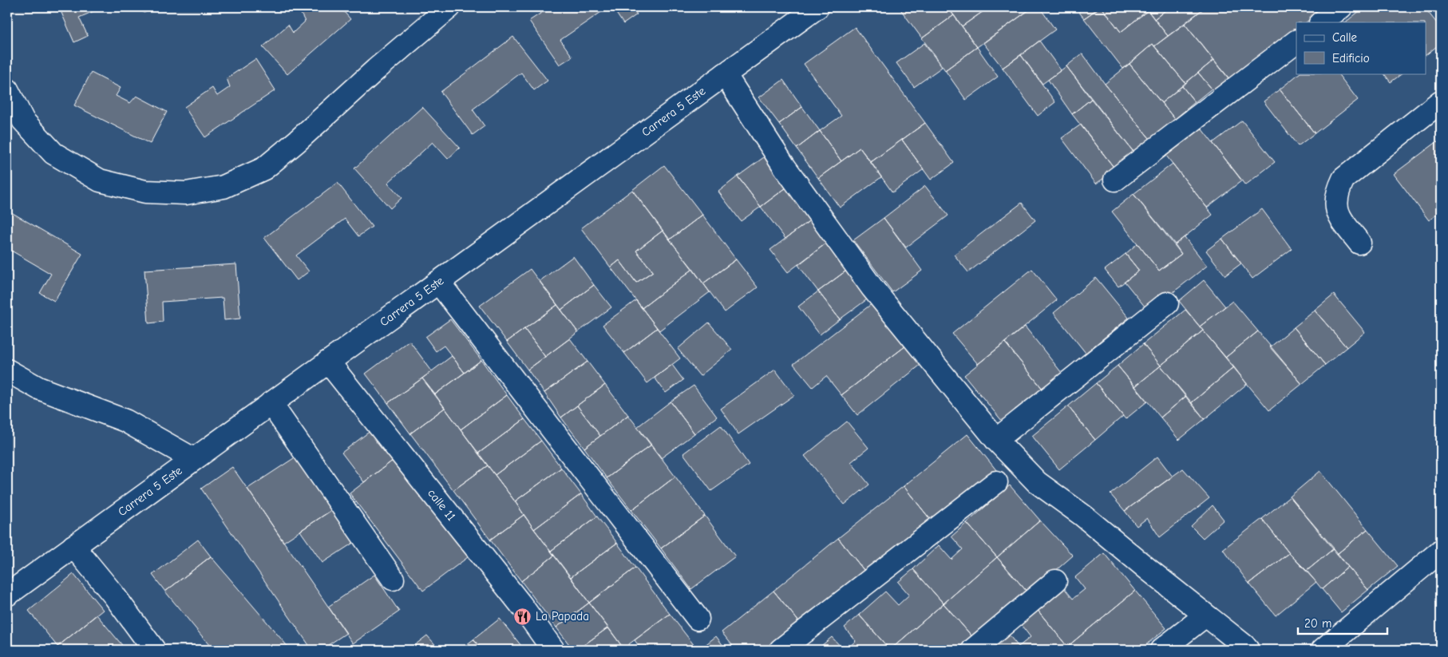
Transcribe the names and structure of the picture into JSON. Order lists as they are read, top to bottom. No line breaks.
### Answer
{"streets":{"street":["Carrera 5 Este","calle 11"]},"crossings":[["Carrera 5 Este","calle 11"]],"places":{"restaurant":["La Papada"]},"legend":["Calle","Edificio"],"scale_bar":"20 m"}
